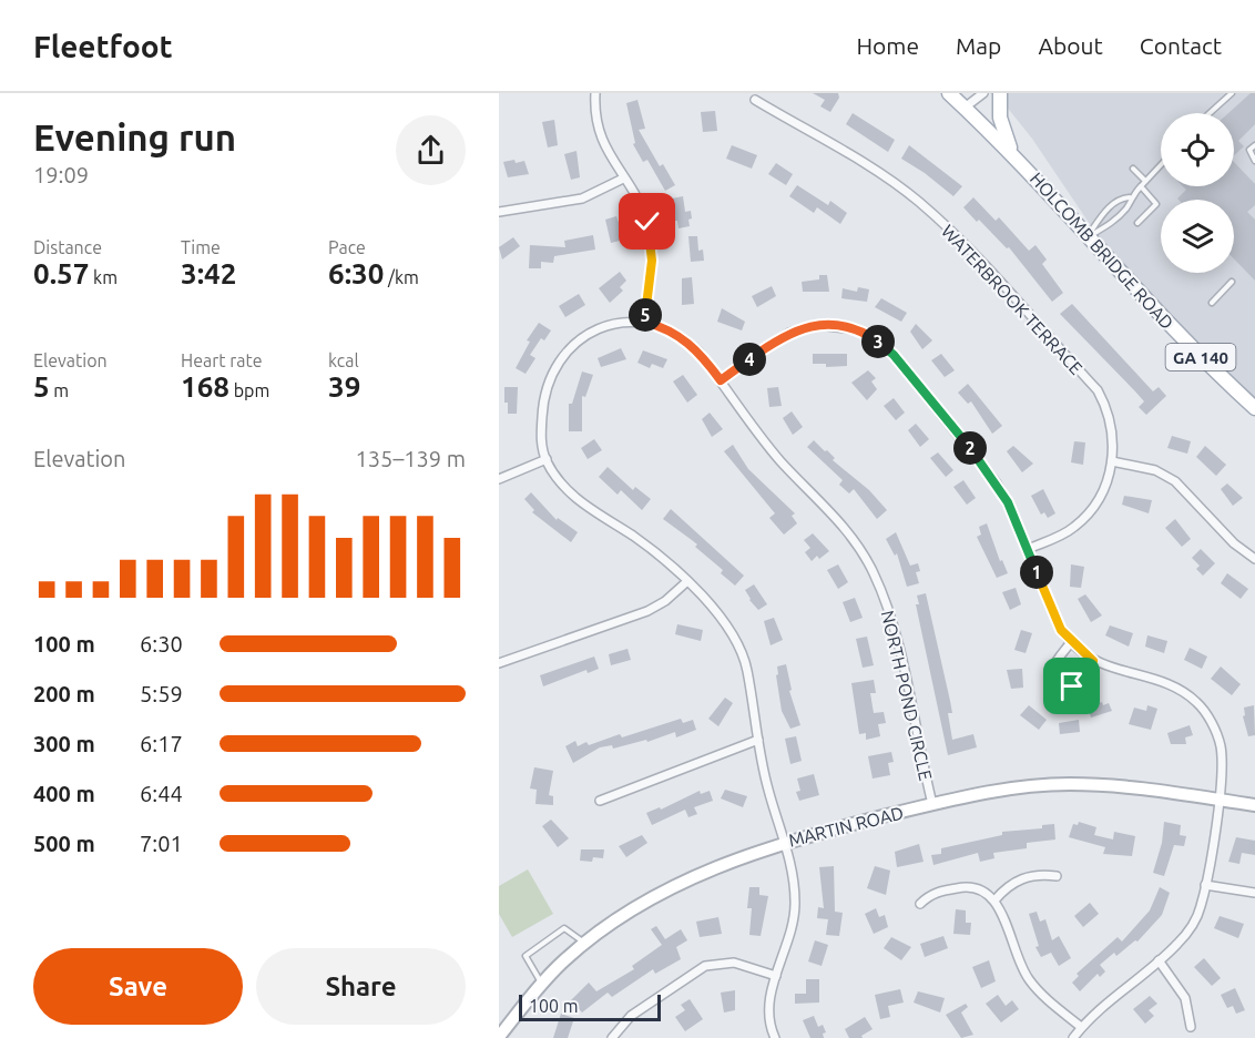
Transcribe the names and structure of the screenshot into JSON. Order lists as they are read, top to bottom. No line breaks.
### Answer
{"streets":{"main road":["HOLCOMB BRIDGE ROAD","GA 140"],"street":["WATERBROOK TERRACE","NORTH POND CIRCLE","MARTIN ROAD"]},"crossings":[["NORTH POND CIRCLE","MARTIN ROAD"]],"scale_bar":"100 m","page":{"header":"Fleetfoot","nav":["Home","Map","About","Contact"],"heading":["Evening run","19:09"],"stats":[["Distance","0.57 km"],["Time","3:42"],["Pace","6:30 /km"],["Elevation","5 m"],["Heart rate","168 bpm"],["kcal","39"]],"pins":["5","3","4","2","1"],"chart":["Elevation","135–139 m"],"list":[{"name":"100 m","note":"6:30"},{"name":"200 m","note":"5:59"},{"name":"300 m","note":"6:17"},{"name":"400 m","note":"6:44"},{"name":"500 m","note":"7:01"}],"buttons":["Save","Share"],"scale":"100 m"}}
